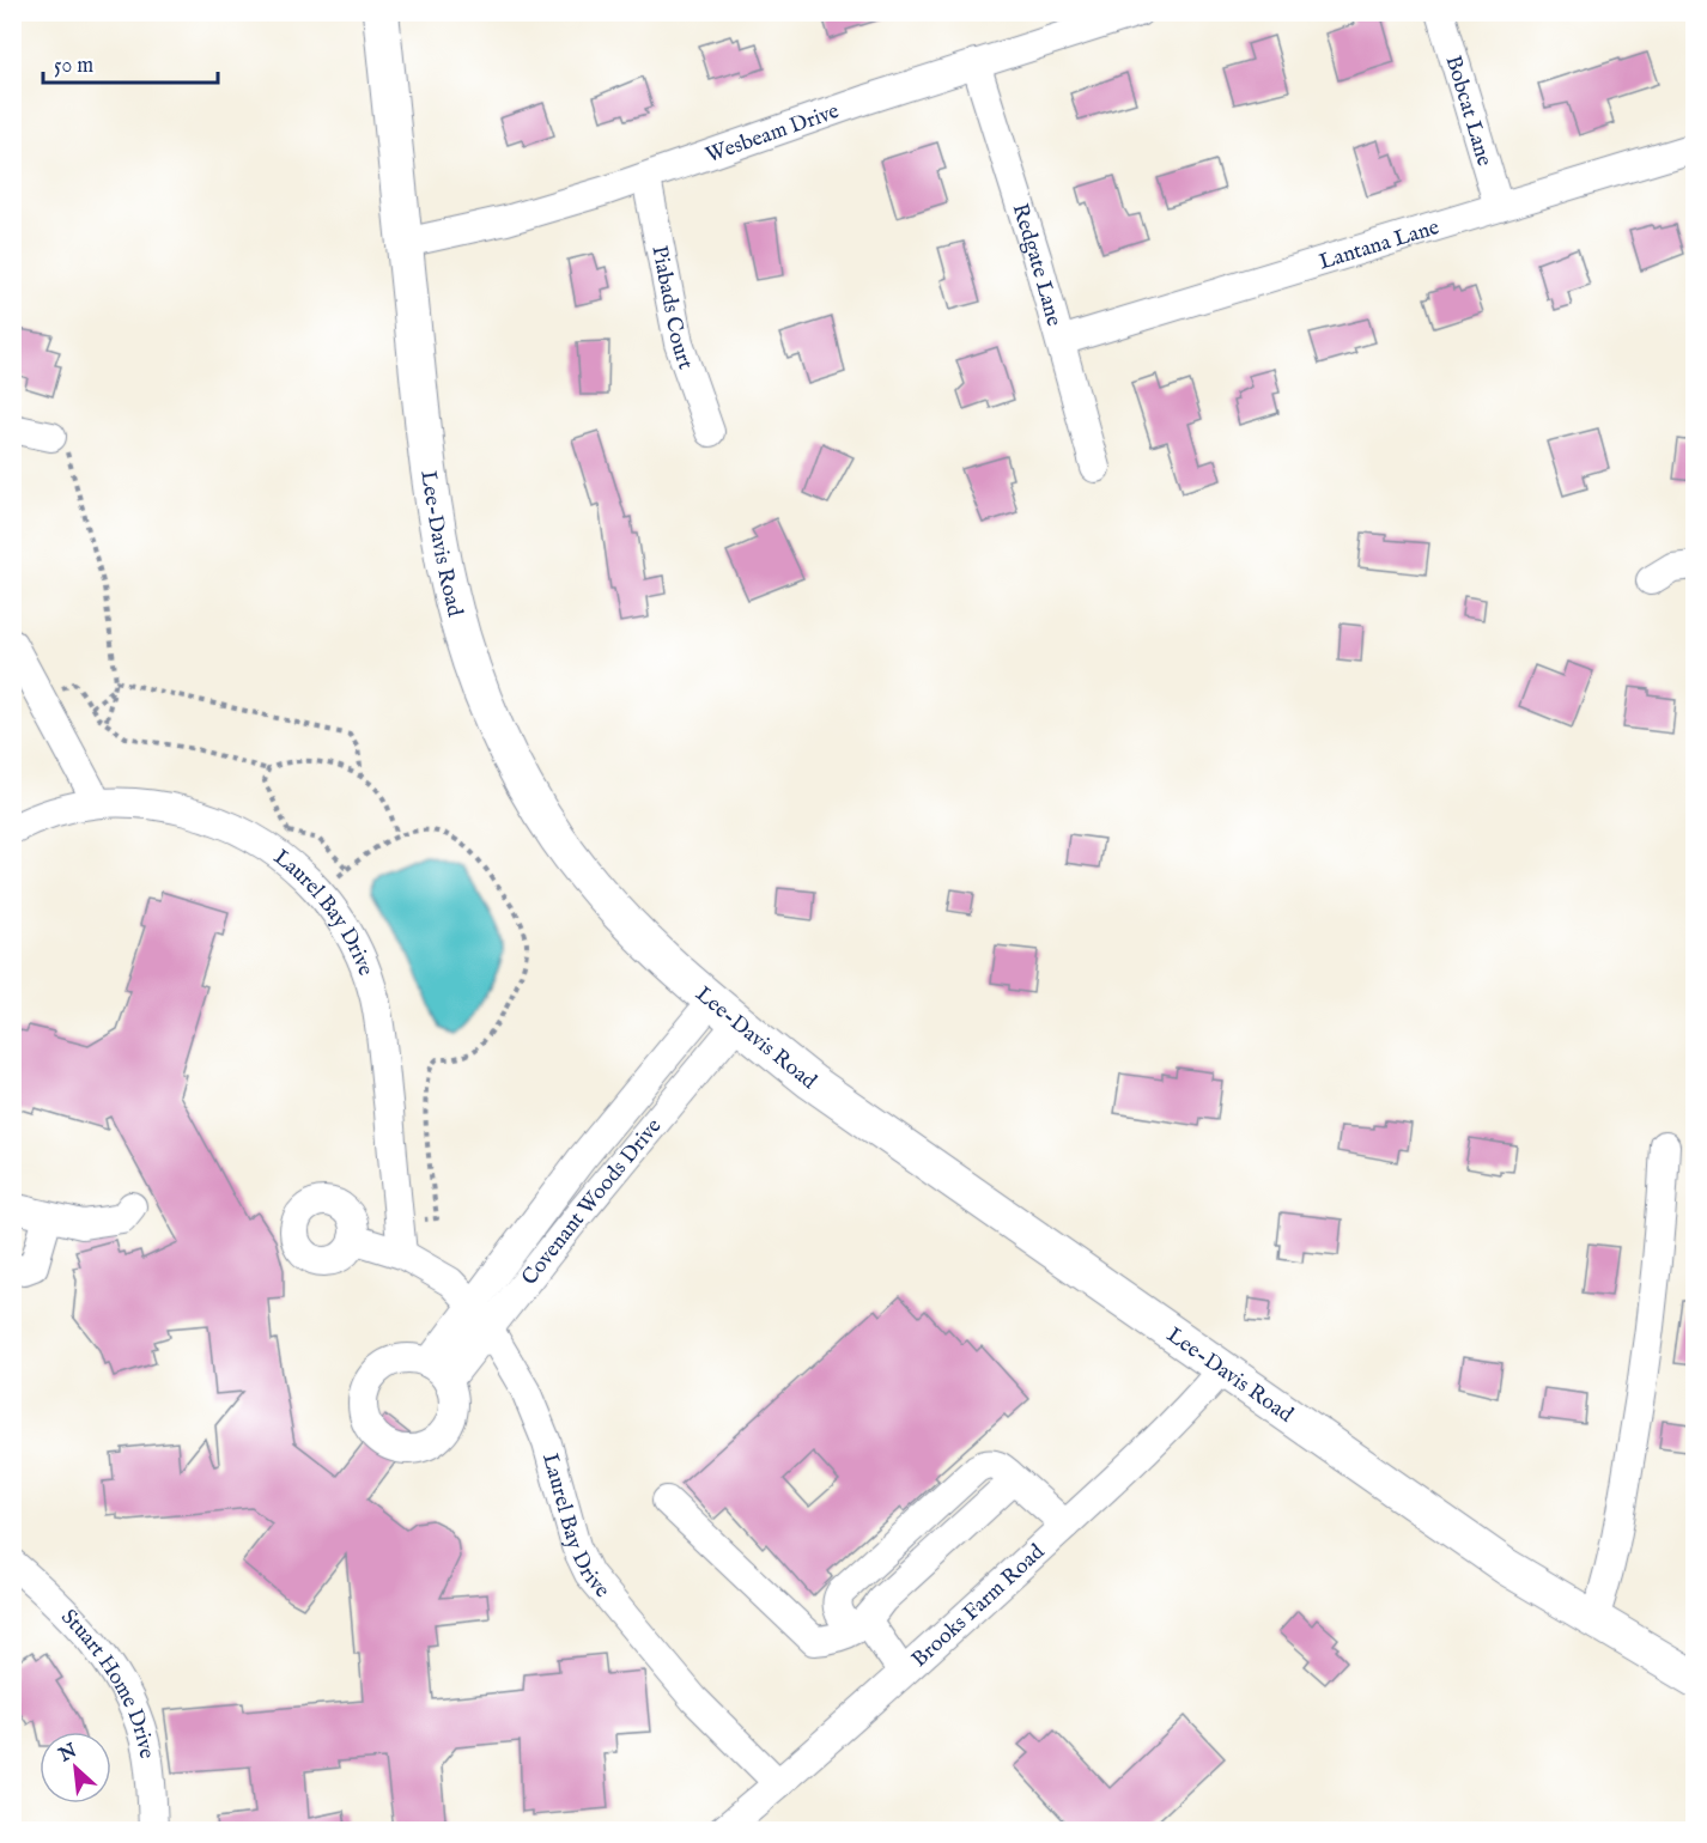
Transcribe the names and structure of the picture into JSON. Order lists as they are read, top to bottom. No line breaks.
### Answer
{"streets":{"main road":["Lee-Davis Road"],"street":["Bobcat Lane","Wesbeam Drive","Lantana Lane","Redgate Lane","Piabads Court","Laurel Bay Drive","Covenant Woods Drive","Brooks Farm Road","Stuart Home Drive"]},"crossings":[["Bobcat Lane","Lantana Lane"],["Wesbeam Drive","Redgate Lane"],["Wesbeam Drive","Piabads Court"],["Wesbeam Drive","Lee-Davis Road"],["Lantana Lane","Redgate Lane"],["Lee-Davis Road","Covenant Woods Drive"],["Lee-Davis Road","Brooks Farm Road"],["Laurel Bay Drive","Covenant Woods Drive"],["Laurel Bay Drive","Brooks Farm Road"]],"scale_bar":"50 m","north":"top left"}
